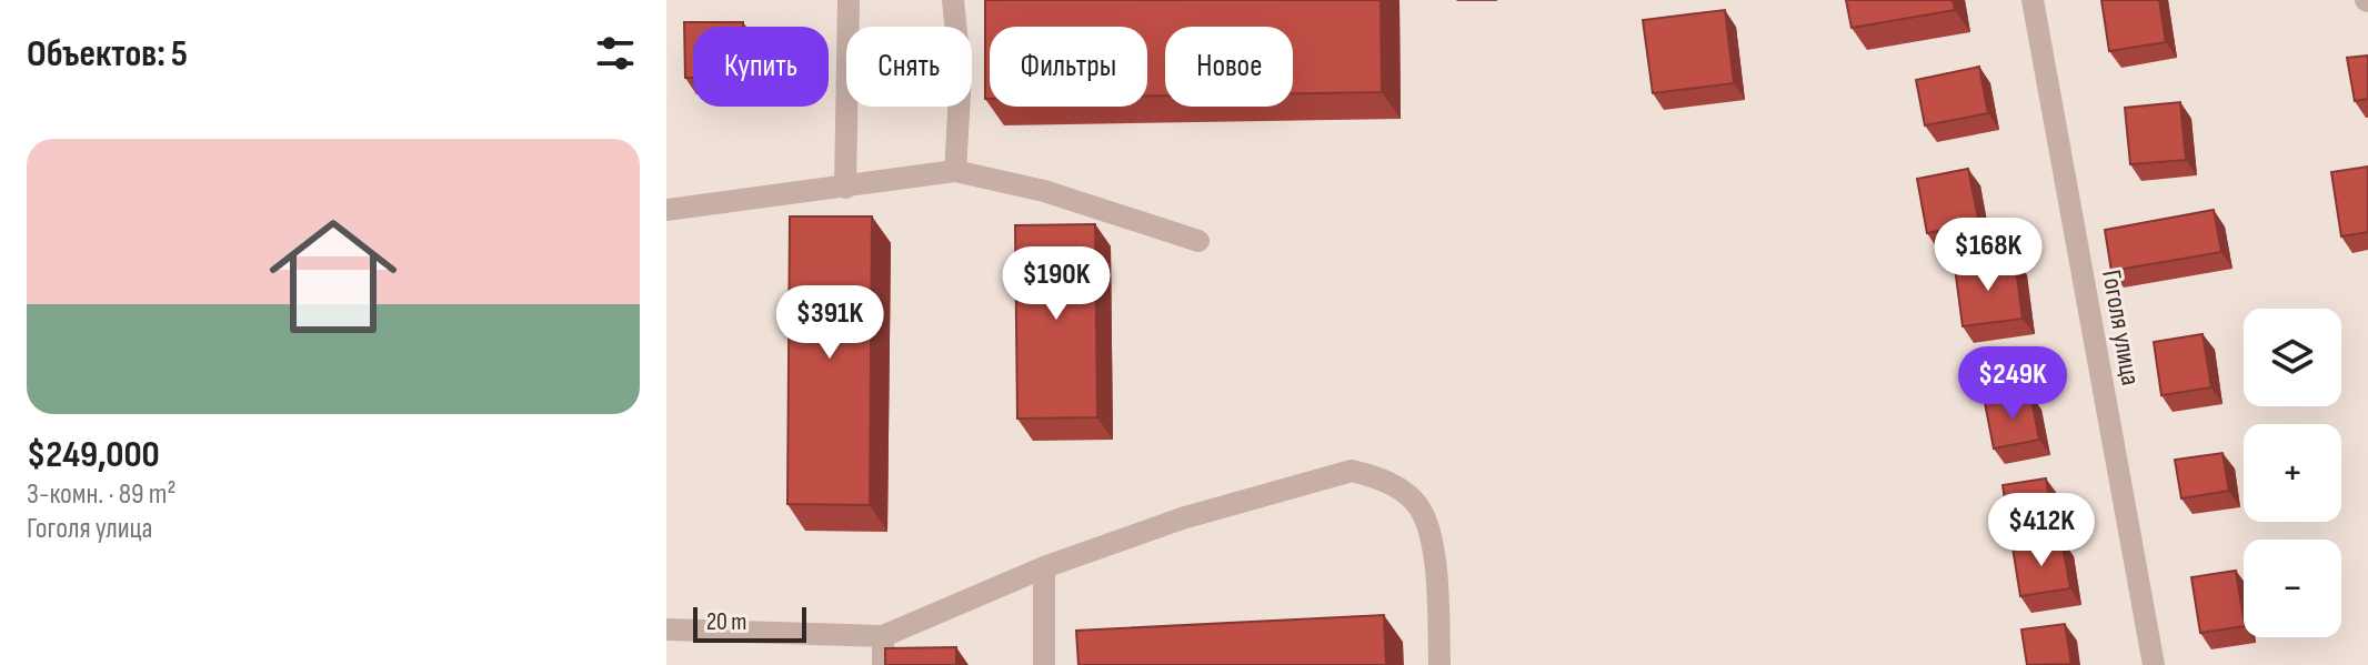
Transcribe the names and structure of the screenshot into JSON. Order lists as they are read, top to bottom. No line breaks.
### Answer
{"streets":{"street":["Гоголя улица"]},"scale_bar":"20 m","page":{"heading":"Объектов: 5","chip":["Купить","Снять","Фильтры","Новое"],"list":[{"name":"$249,000","note":"3-комн. · 89 m² · Гоголя улица"}],"price":["$168K","$190K","$391K","$249K","$412K"],"map_buttons":["+","−"],"scale":"20 m"}}
